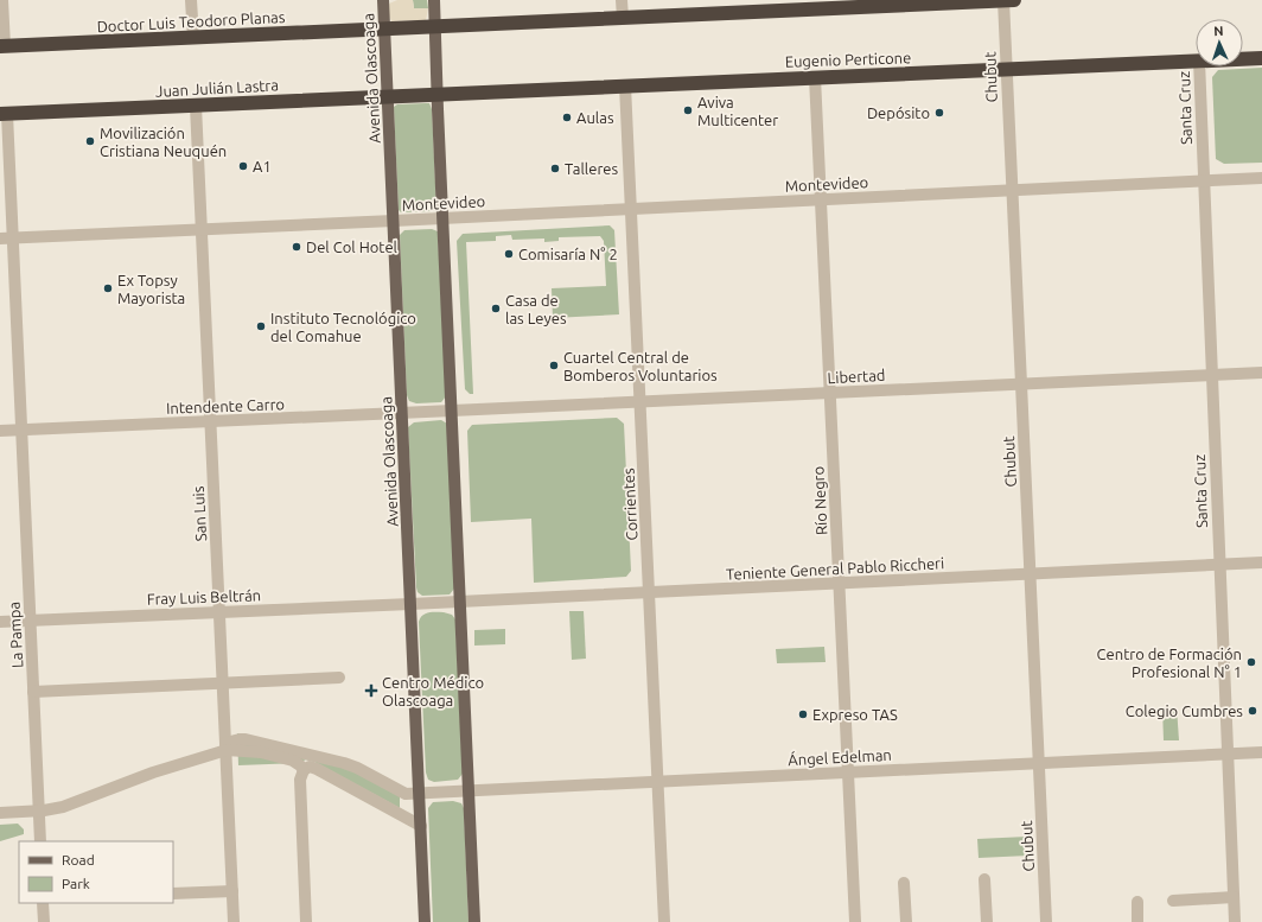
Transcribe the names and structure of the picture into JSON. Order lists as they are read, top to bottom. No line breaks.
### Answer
{"streets":{"highway":["Doctor Luis Teodoro Planas","Eugenio Perticone","Juan Julián Lastra"],"main road":["Avenida Olascoaga"],"street":["Chubut","Santa Cruz","Montevideo","Libertad","Intendente Carro","Río Negro","Corrientes","San Luis","Teniente General Pablo Riccheri","Fray Luis Beltrán","La Pampa","Ángel Edelman"]},"crossings":[["Doctor Luis Teodoro Planas","Chubut"],["Doctor Luis Teodoro Planas","Avenida Olascoaga"],["Eugenio Perticone","Chubut"],["Eugenio Perticone","Juan Julián Lastra"],["Eugenio Perticone","Río Negro"],["Eugenio Perticone","Corrientes"],["Chubut","Montevideo"],["Chubut","Libertad"],["Chubut","Teniente General Pablo Riccheri"],["Chubut","Ángel Edelman"],["Avenida Olascoaga","Juan Julián Lastra"],["Avenida Olascoaga","Montevideo"],["Avenida Olascoaga","Intendente Carro"],["Avenida Olascoaga","Teniente General Pablo Riccheri"],["Avenida Olascoaga","Fray Luis Beltrán"],["Avenida Olascoaga","Ángel Edelman"],["Juan Julián Lastra","San Luis"],["Juan Julián Lastra","La Pampa"],["Santa Cruz","Montevideo"],["Santa Cruz","Libertad"],["Santa Cruz","Teniente General Pablo Riccheri"],["Santa Cruz","Ángel Edelman"],["Montevideo","Río Negro"],["Montevideo","Corrientes"],["Montevideo","San Luis"],["Montevideo","La Pampa"],["Libertad","Intendente Carro"],["Libertad","Río Negro"],["Libertad","Corrientes"],["Intendente Carro","San Luis"],["Intendente Carro","La Pampa"],["Río Negro","Teniente General Pablo Riccheri"],["Río Negro","Ángel Edelman"],["Corrientes","Teniente General Pablo Riccheri"],["Corrientes","Ángel Edelman"],["San Luis","Fray Luis Beltrán"],["San Luis","Ángel Edelman"],["Teniente General Pablo Riccheri","Fray Luis Beltrán"],["Fray Luis Beltrán","La Pampa"]],"places":{"other":["Aviva Multicenter","Depósito","Aulas","Movilización Cristiana Neuquén","A1","Talleres","Del Col Hotel","Comisaría N° 2","Ex Topsy Mayorista","Casa de las Leyes","Instituto Tecnológico del Comahue","Cuartel Central de Bomberos Voluntarios","Centro de Formación Profesional N° 1","Colegio Cumbres","Expreso TAS"],"health":["Centro Médico Olascoaga"]},"legend":["Road","Park"],"north":"top"}
